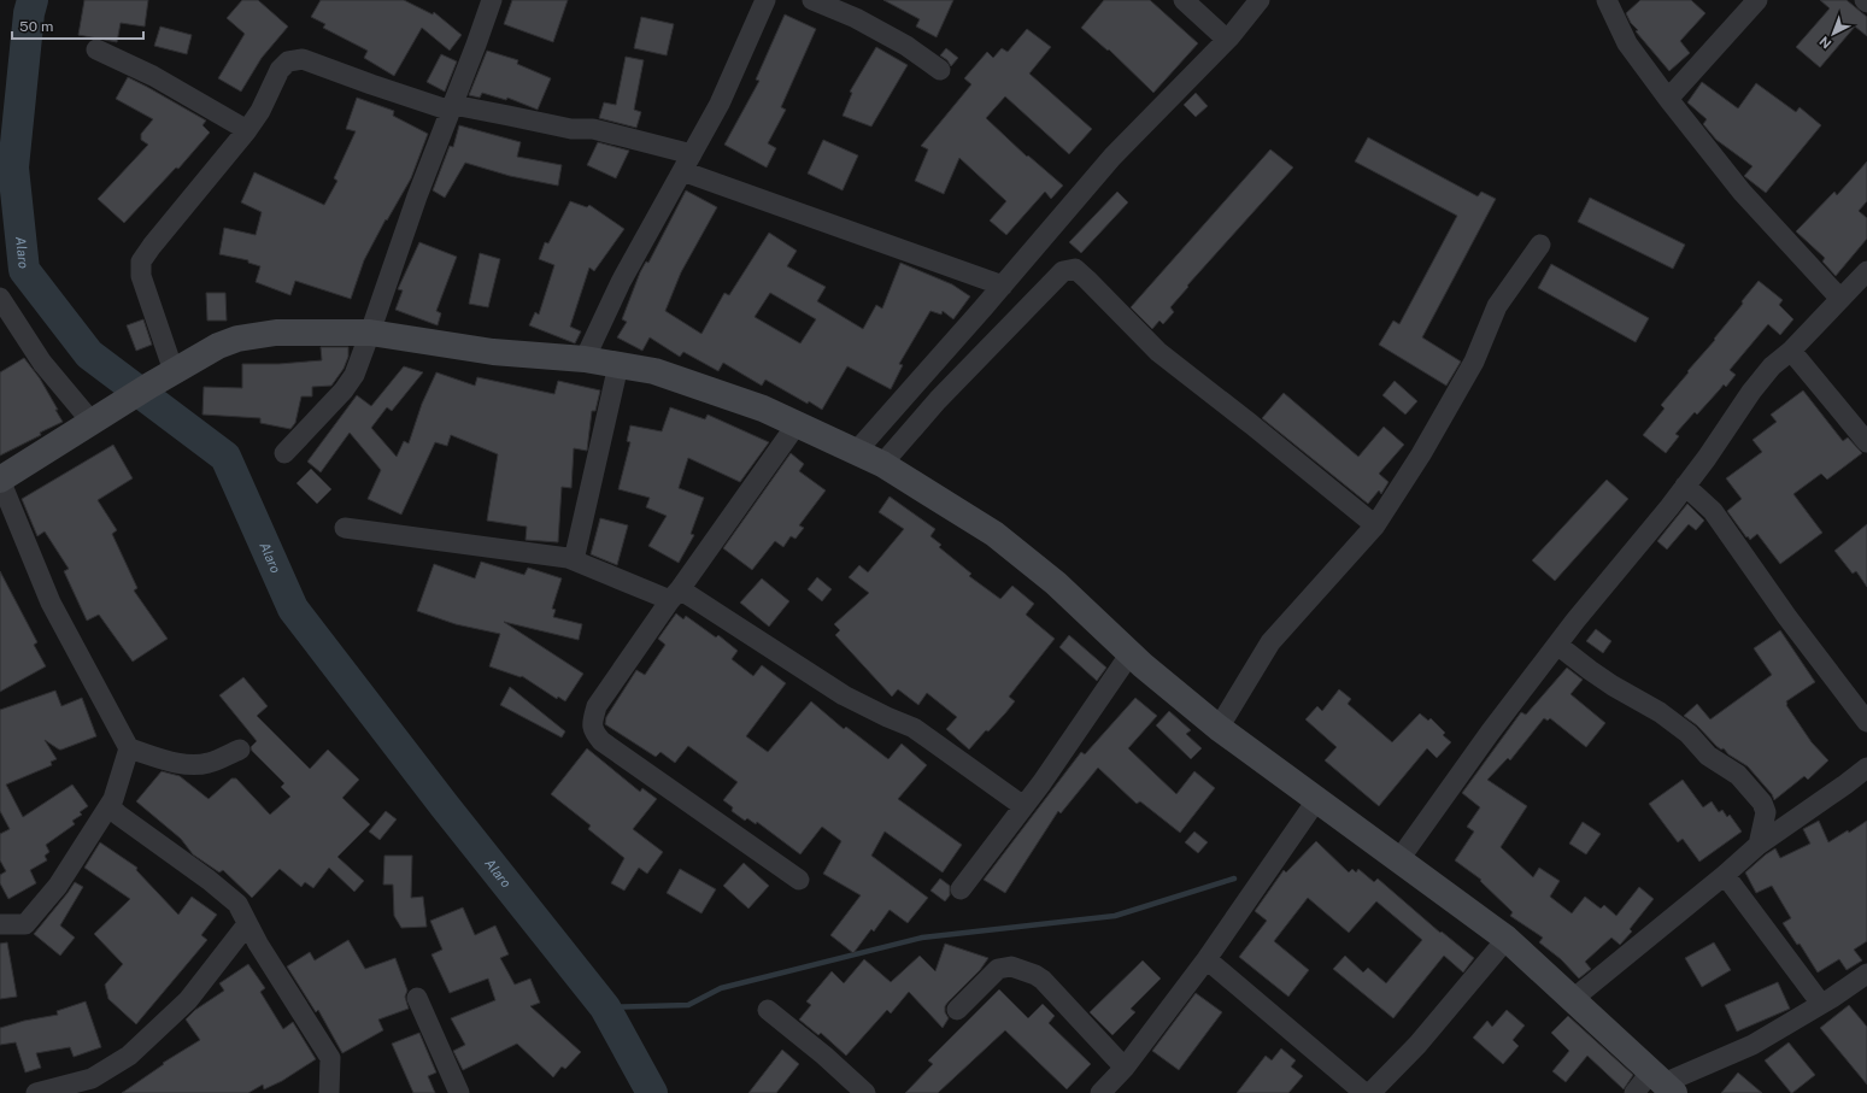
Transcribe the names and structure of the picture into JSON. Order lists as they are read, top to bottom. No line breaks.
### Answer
{"water":["Alaro"],"scale_bar":"50 m","north":"bottom left"}
